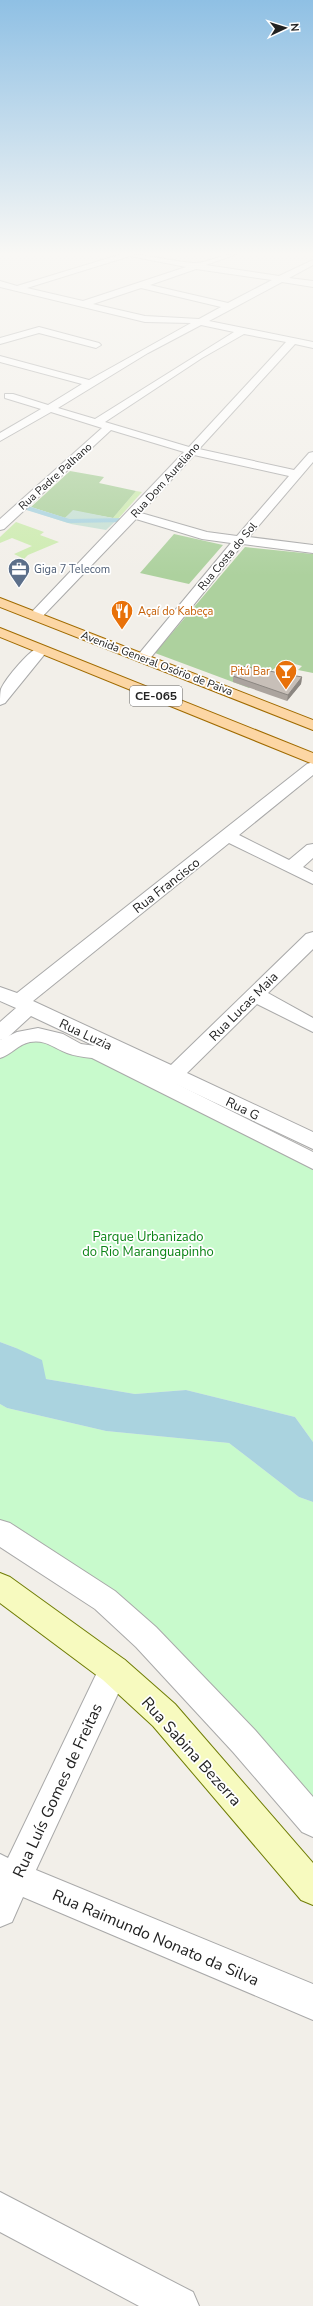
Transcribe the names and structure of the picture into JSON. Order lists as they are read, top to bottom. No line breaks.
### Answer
{"streets":{"main road":["Avenida General Osório de Paiva","CE-065","Rua Sabina Bezerra"],"street":["Rua Padre Palhano","Rua Dom Aureliano","Rua Costa do Sol","Rua Francisco","Rua Lucas Maia","Rua Luzia","Rua G","Rua Luís Gomes de Freitas","Rua Raimundo Nonato da Silva"]},"crossings":[["Rua Dom Aureliano","Avenida General Osório de Paiva"],["Rua Costa do Sol","Avenida General Osório de Paiva"],["Rua Francisco","Rua Luzia"],["Rua Lucas Maia","Rua Luzia"],["Rua Lucas Maia","Rua G"],["Rua Luzia","Rua G"],["Rua Sabina Bezerra","Rua Luís Gomes de Freitas"],["Rua Luís Gomes de Freitas","Rua Raimundo Nonato da Silva"]],"parks":["Parque Urbanizado do Rio Maranguapinho"],"places":{"office":["Giga 7 Telecom"],"restaurant":["Açaí do Kabeça"],"bar":["Pitú Bar"]},"north":"right"}
